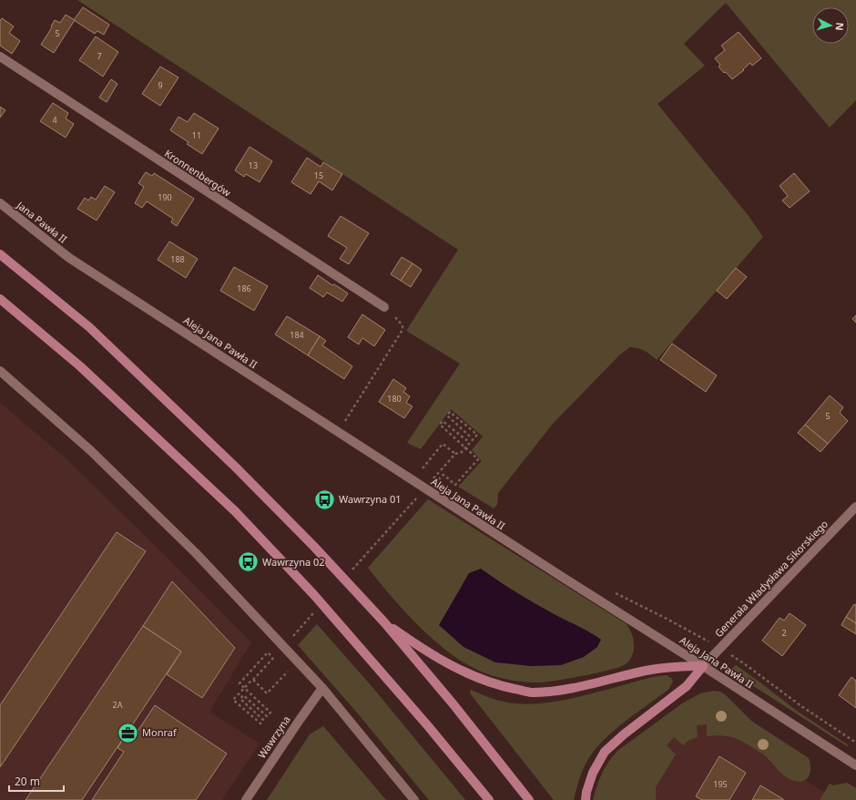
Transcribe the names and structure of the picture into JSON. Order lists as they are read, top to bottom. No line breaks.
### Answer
{"streets":{"street":["Kronnenbergów","Jana Pawła II","Aleja Jana Pawła II","Generała Władysława Sikorskiego","Wawrzyna"]},"crossings":[["Jana Pawła II","Aleja Jana Pawła II"],["Aleja Jana Pawła II","Generała Władysława Sikorskiego"]],"places":{"bus stop":["Wawrzyna 01","Wawrzyna 02"],"office":["Monraf"]},"house_numbers":["5","7","9","4","11","13","15","190","188","186","184","180","5","2","2A","195"],"scale_bar":"20 m","north":"right"}
